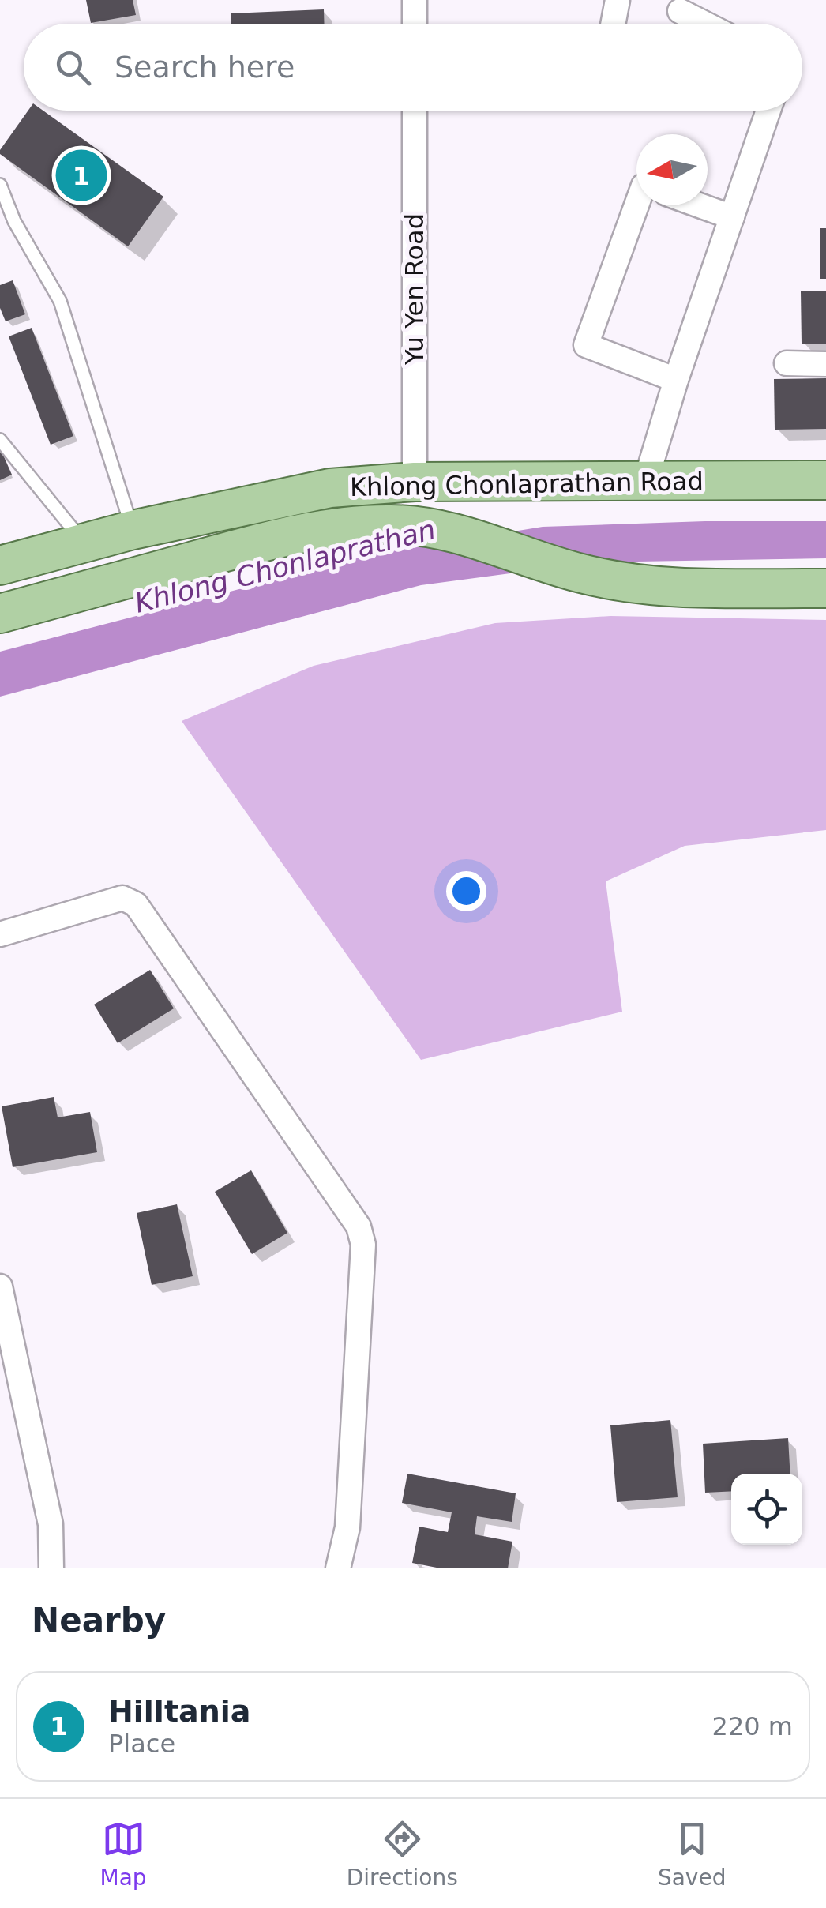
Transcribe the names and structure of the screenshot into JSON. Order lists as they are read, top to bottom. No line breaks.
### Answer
{"streets":{"main road":["Khlong Chonlaprathan Road"],"street":["Yu Yen Road"]},"crossings":[["Yu Yen Road","Khlong Chonlaprathan Road"]],"water":["Khlong Chonlaprathan"],"north":"left","page":{"search":"Search here","pins":"1","heading":"Nearby","list":[{"mark":"1","name":"Hilltania","note":"Place","value":"220 m"}],"nav":["Map","Directions","Saved"]}}
